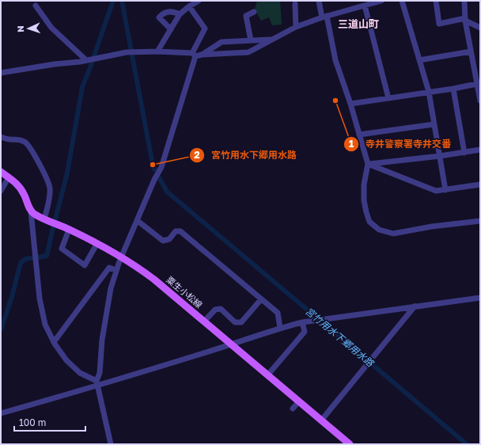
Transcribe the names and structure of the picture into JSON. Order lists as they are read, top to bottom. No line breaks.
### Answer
{"streets":{"main road":["粟生小松線"]},"districts":["三道山町"],"water":["宮竹用水下郷用水路"],"places":["寺井警察署寺井交番","宮竹用水下郷用水路"],"scale_bar":"100 m","north":"left"}
